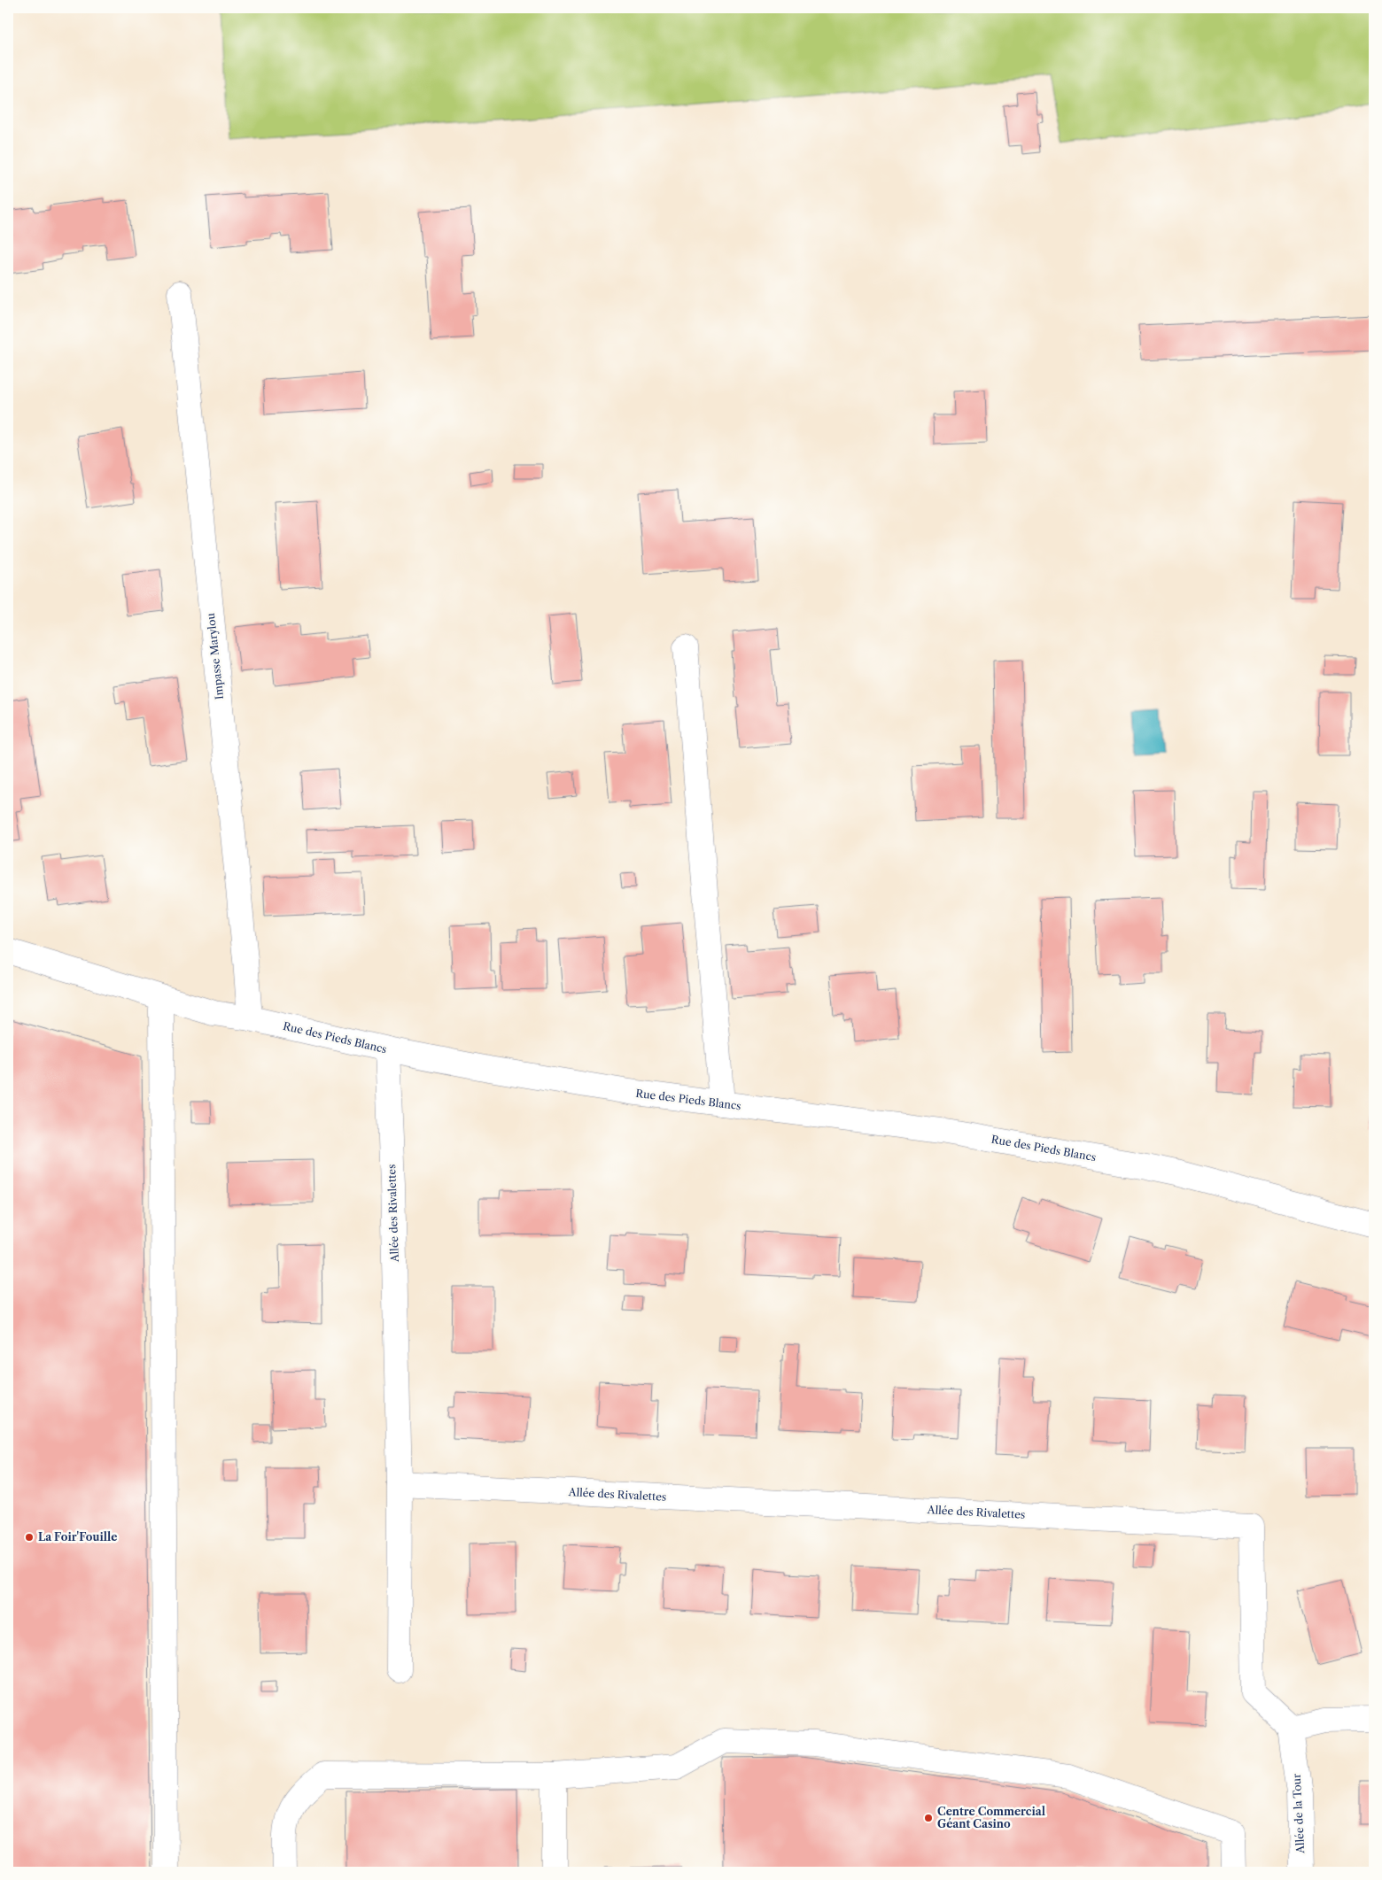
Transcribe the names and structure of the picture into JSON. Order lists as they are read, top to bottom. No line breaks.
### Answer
{"streets":{"street":["Impasse Marylou","Rue des Pieds Blancs","Allée des Rivalettes","Allée de la Tour"]},"crossings":[["Impasse Marylou","Rue des Pieds Blancs"],["Rue des Pieds Blancs","Allée des Rivalettes"],["Allée des Rivalettes","Allée de la Tour"]],"places":["La Foir'Fouille","Centre Commercial Géant Casino"]}
